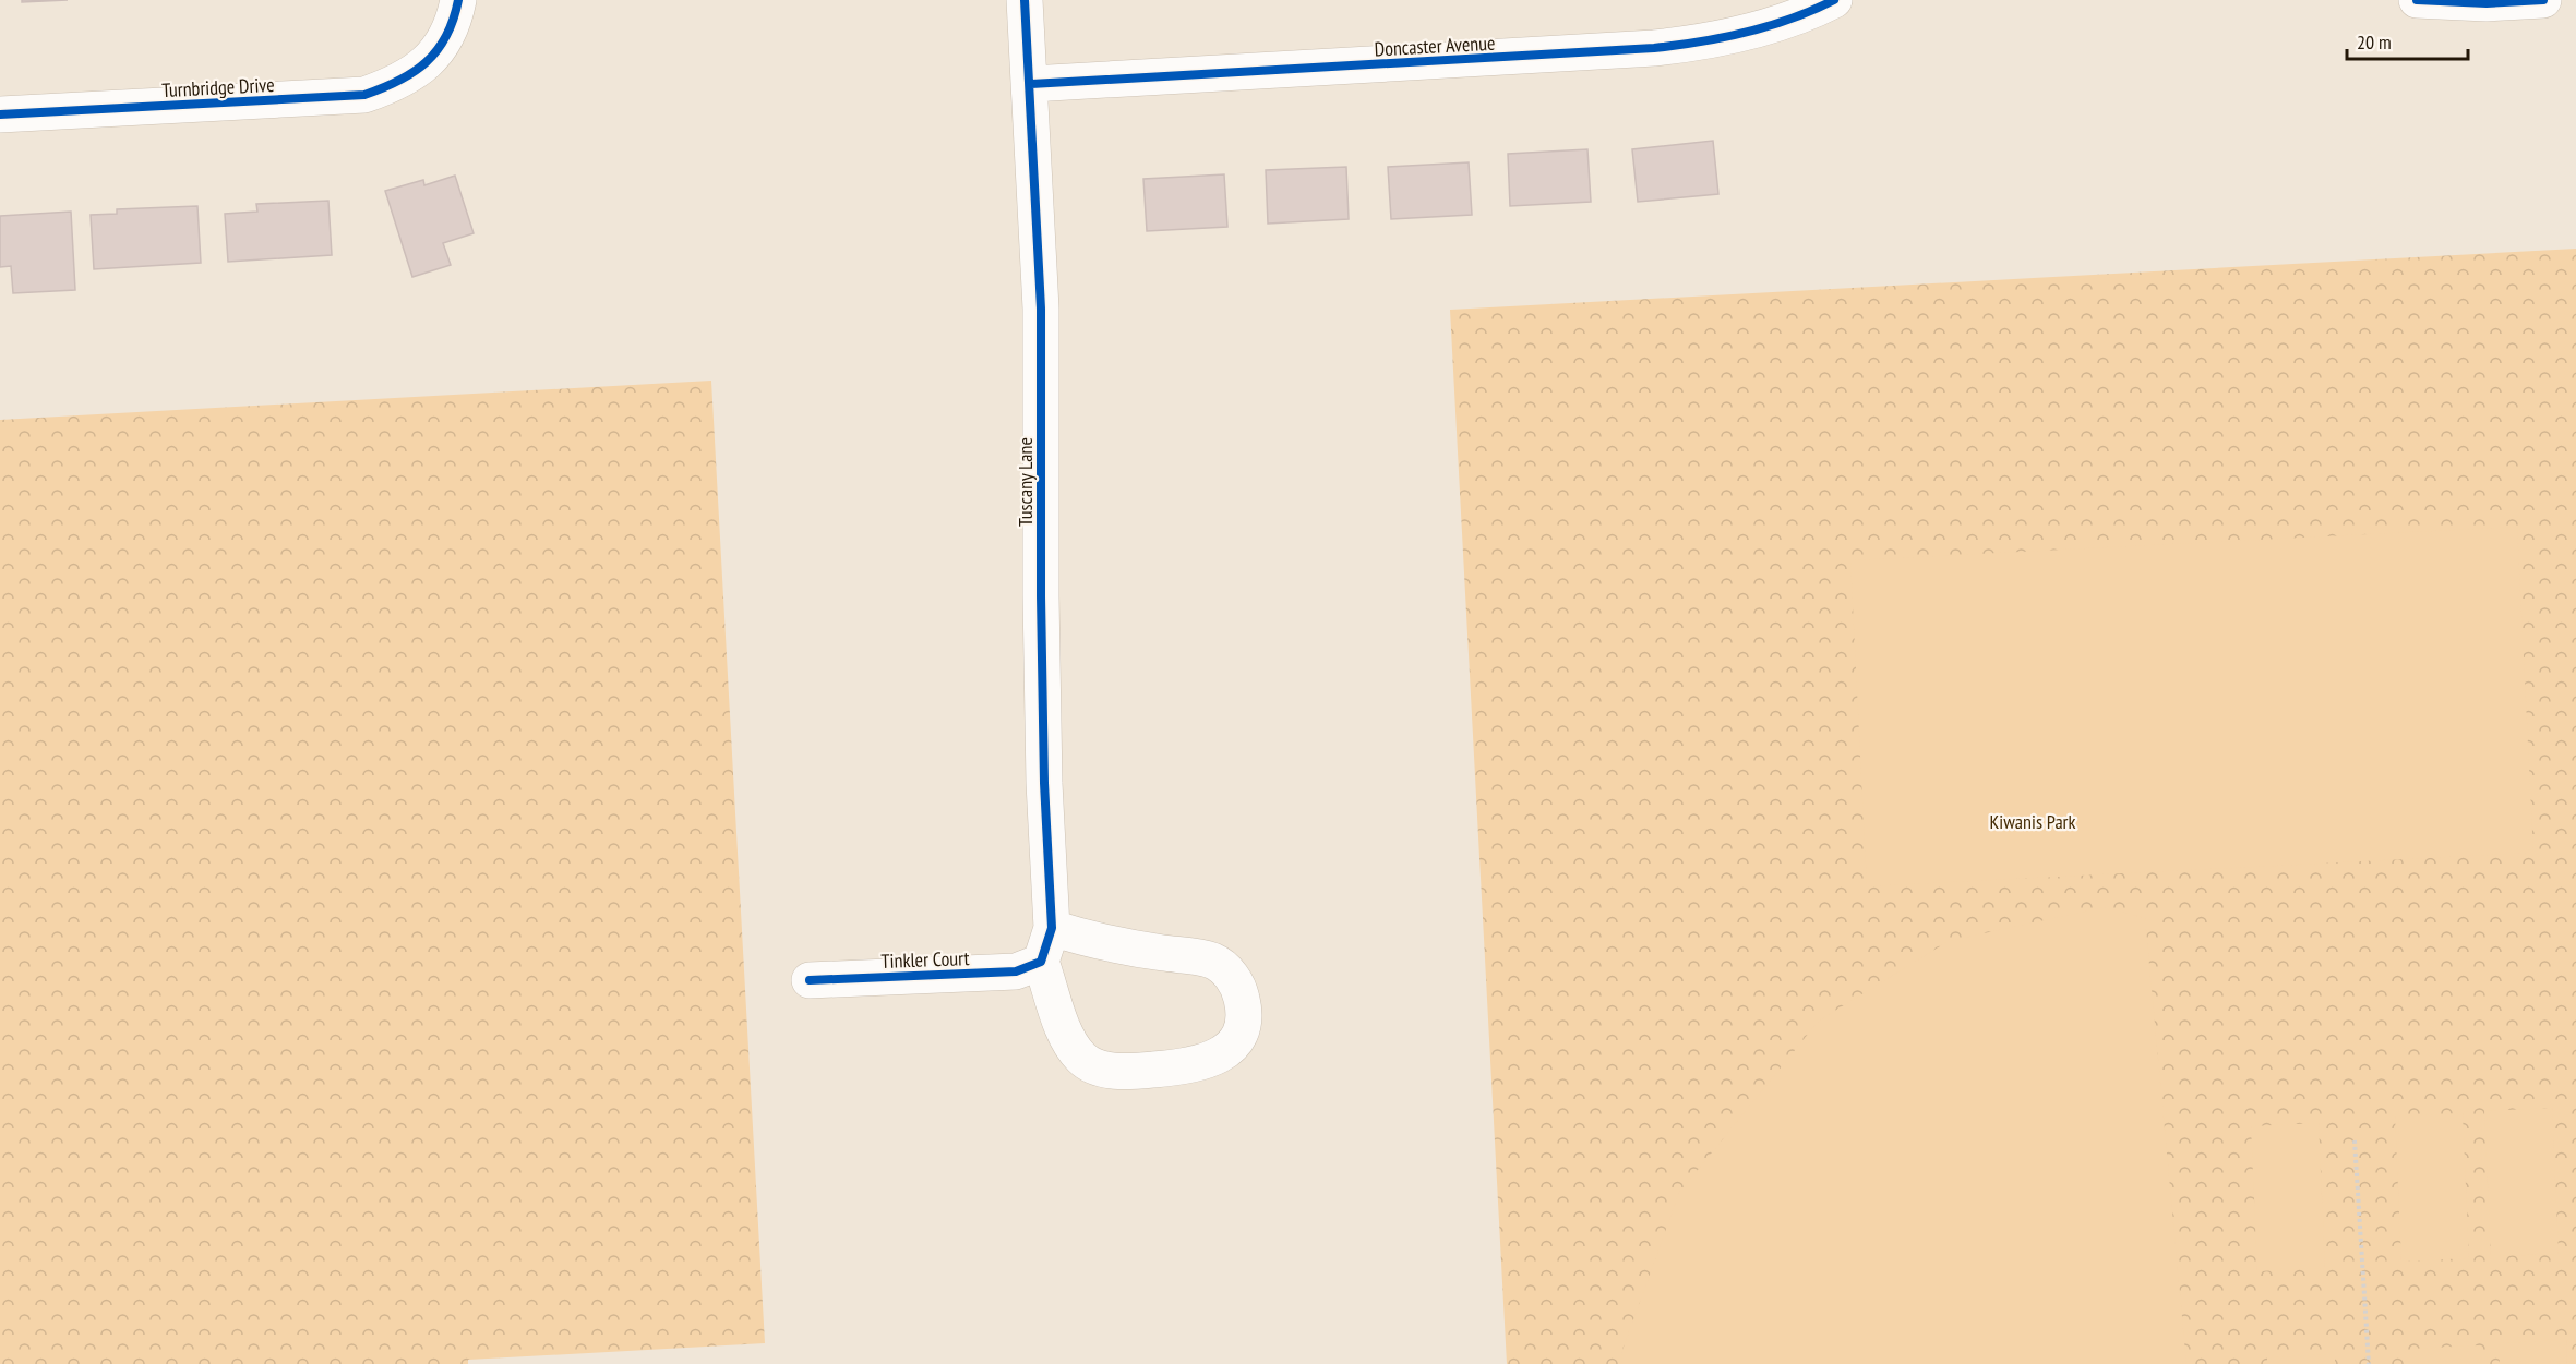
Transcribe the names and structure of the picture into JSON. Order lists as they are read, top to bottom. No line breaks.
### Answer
{"streets":{"street":["Doncaster Avenue","Turnbridge Drive","Tuscany Lane","Tinkler Court"]},"crossings":[["Doncaster Avenue","Tuscany Lane"],["Tuscany Lane","Tinkler Court"]],"parks":["Kiwanis Park"],"scale_bar":"20 m"}
